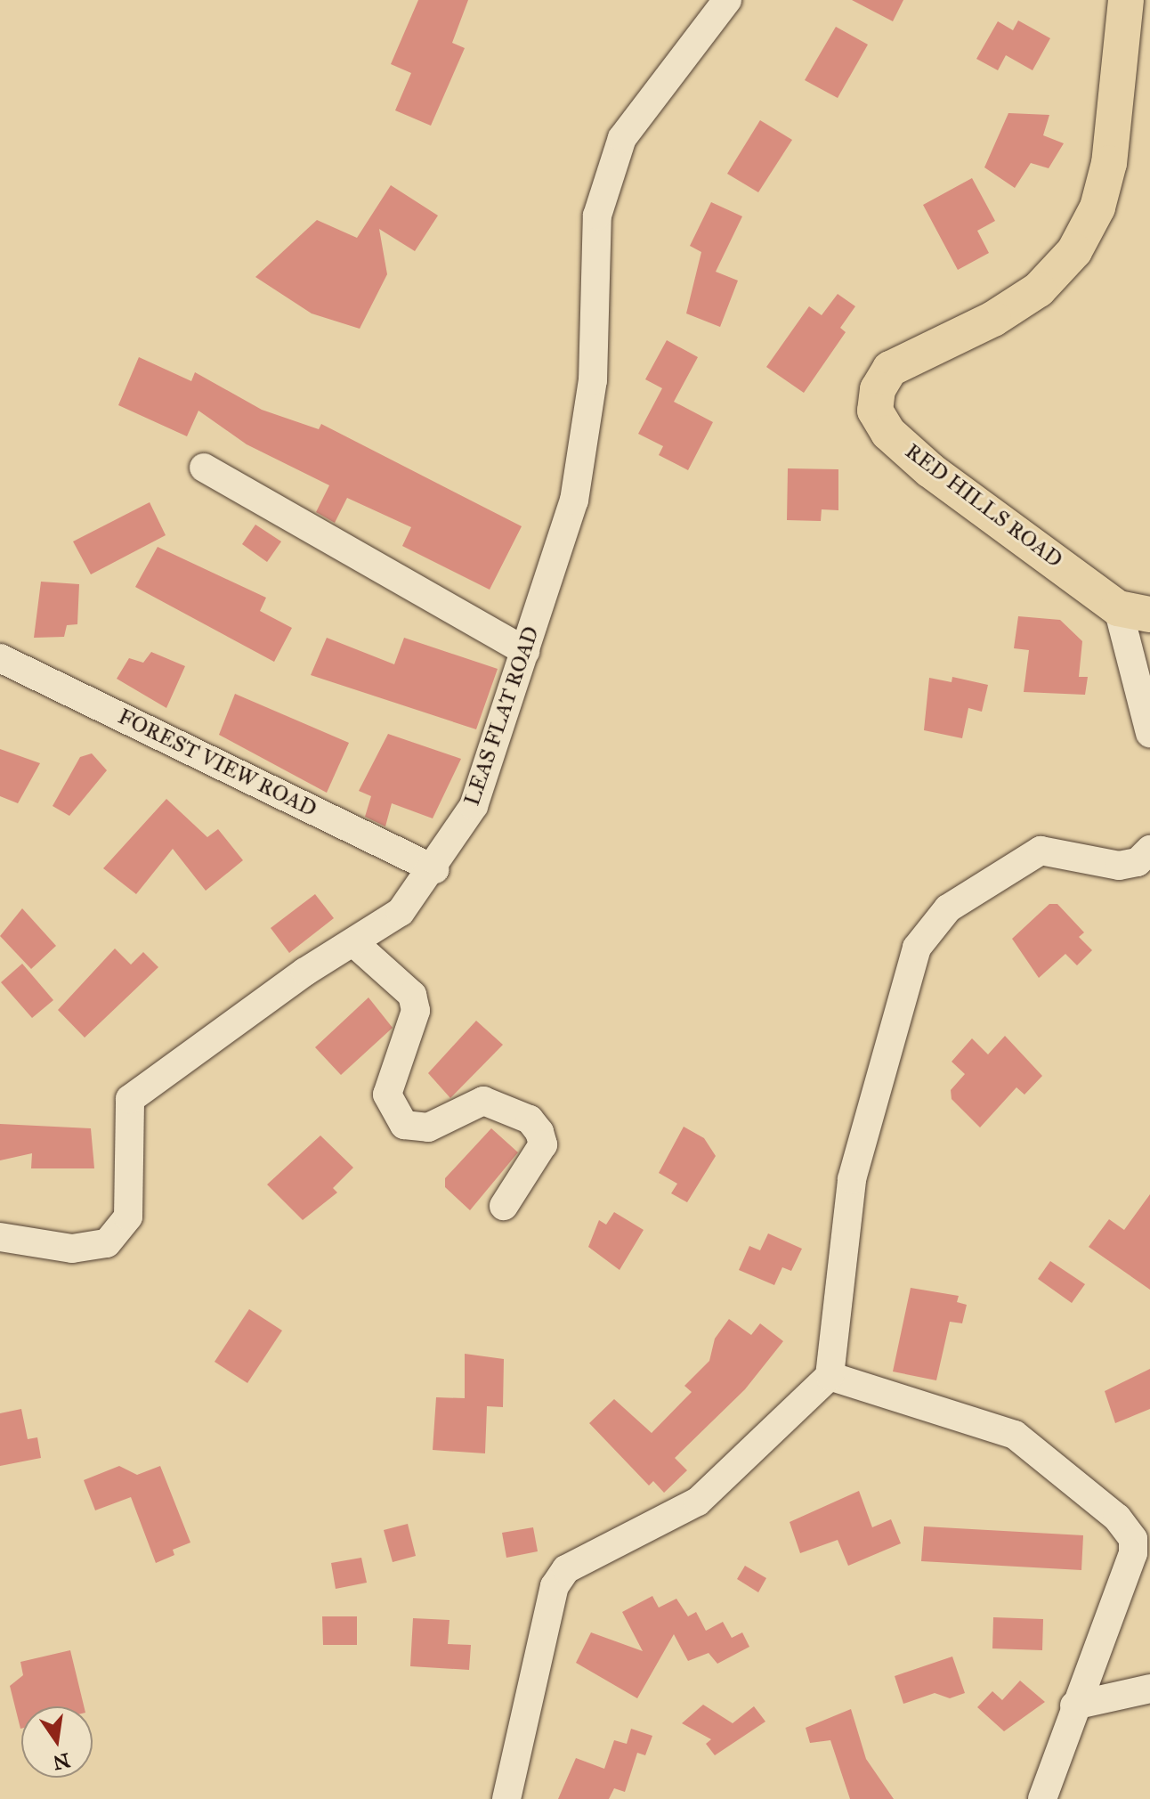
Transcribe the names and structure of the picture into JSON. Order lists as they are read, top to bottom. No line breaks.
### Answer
{"streets":{"main road":["RED HILLS ROAD"],"street":["LEAS FLAT ROAD","FOREST VIEW ROAD"]},"crossings":[["LEAS FLAT ROAD","FOREST VIEW ROAD"]],"north":"bottom"}
